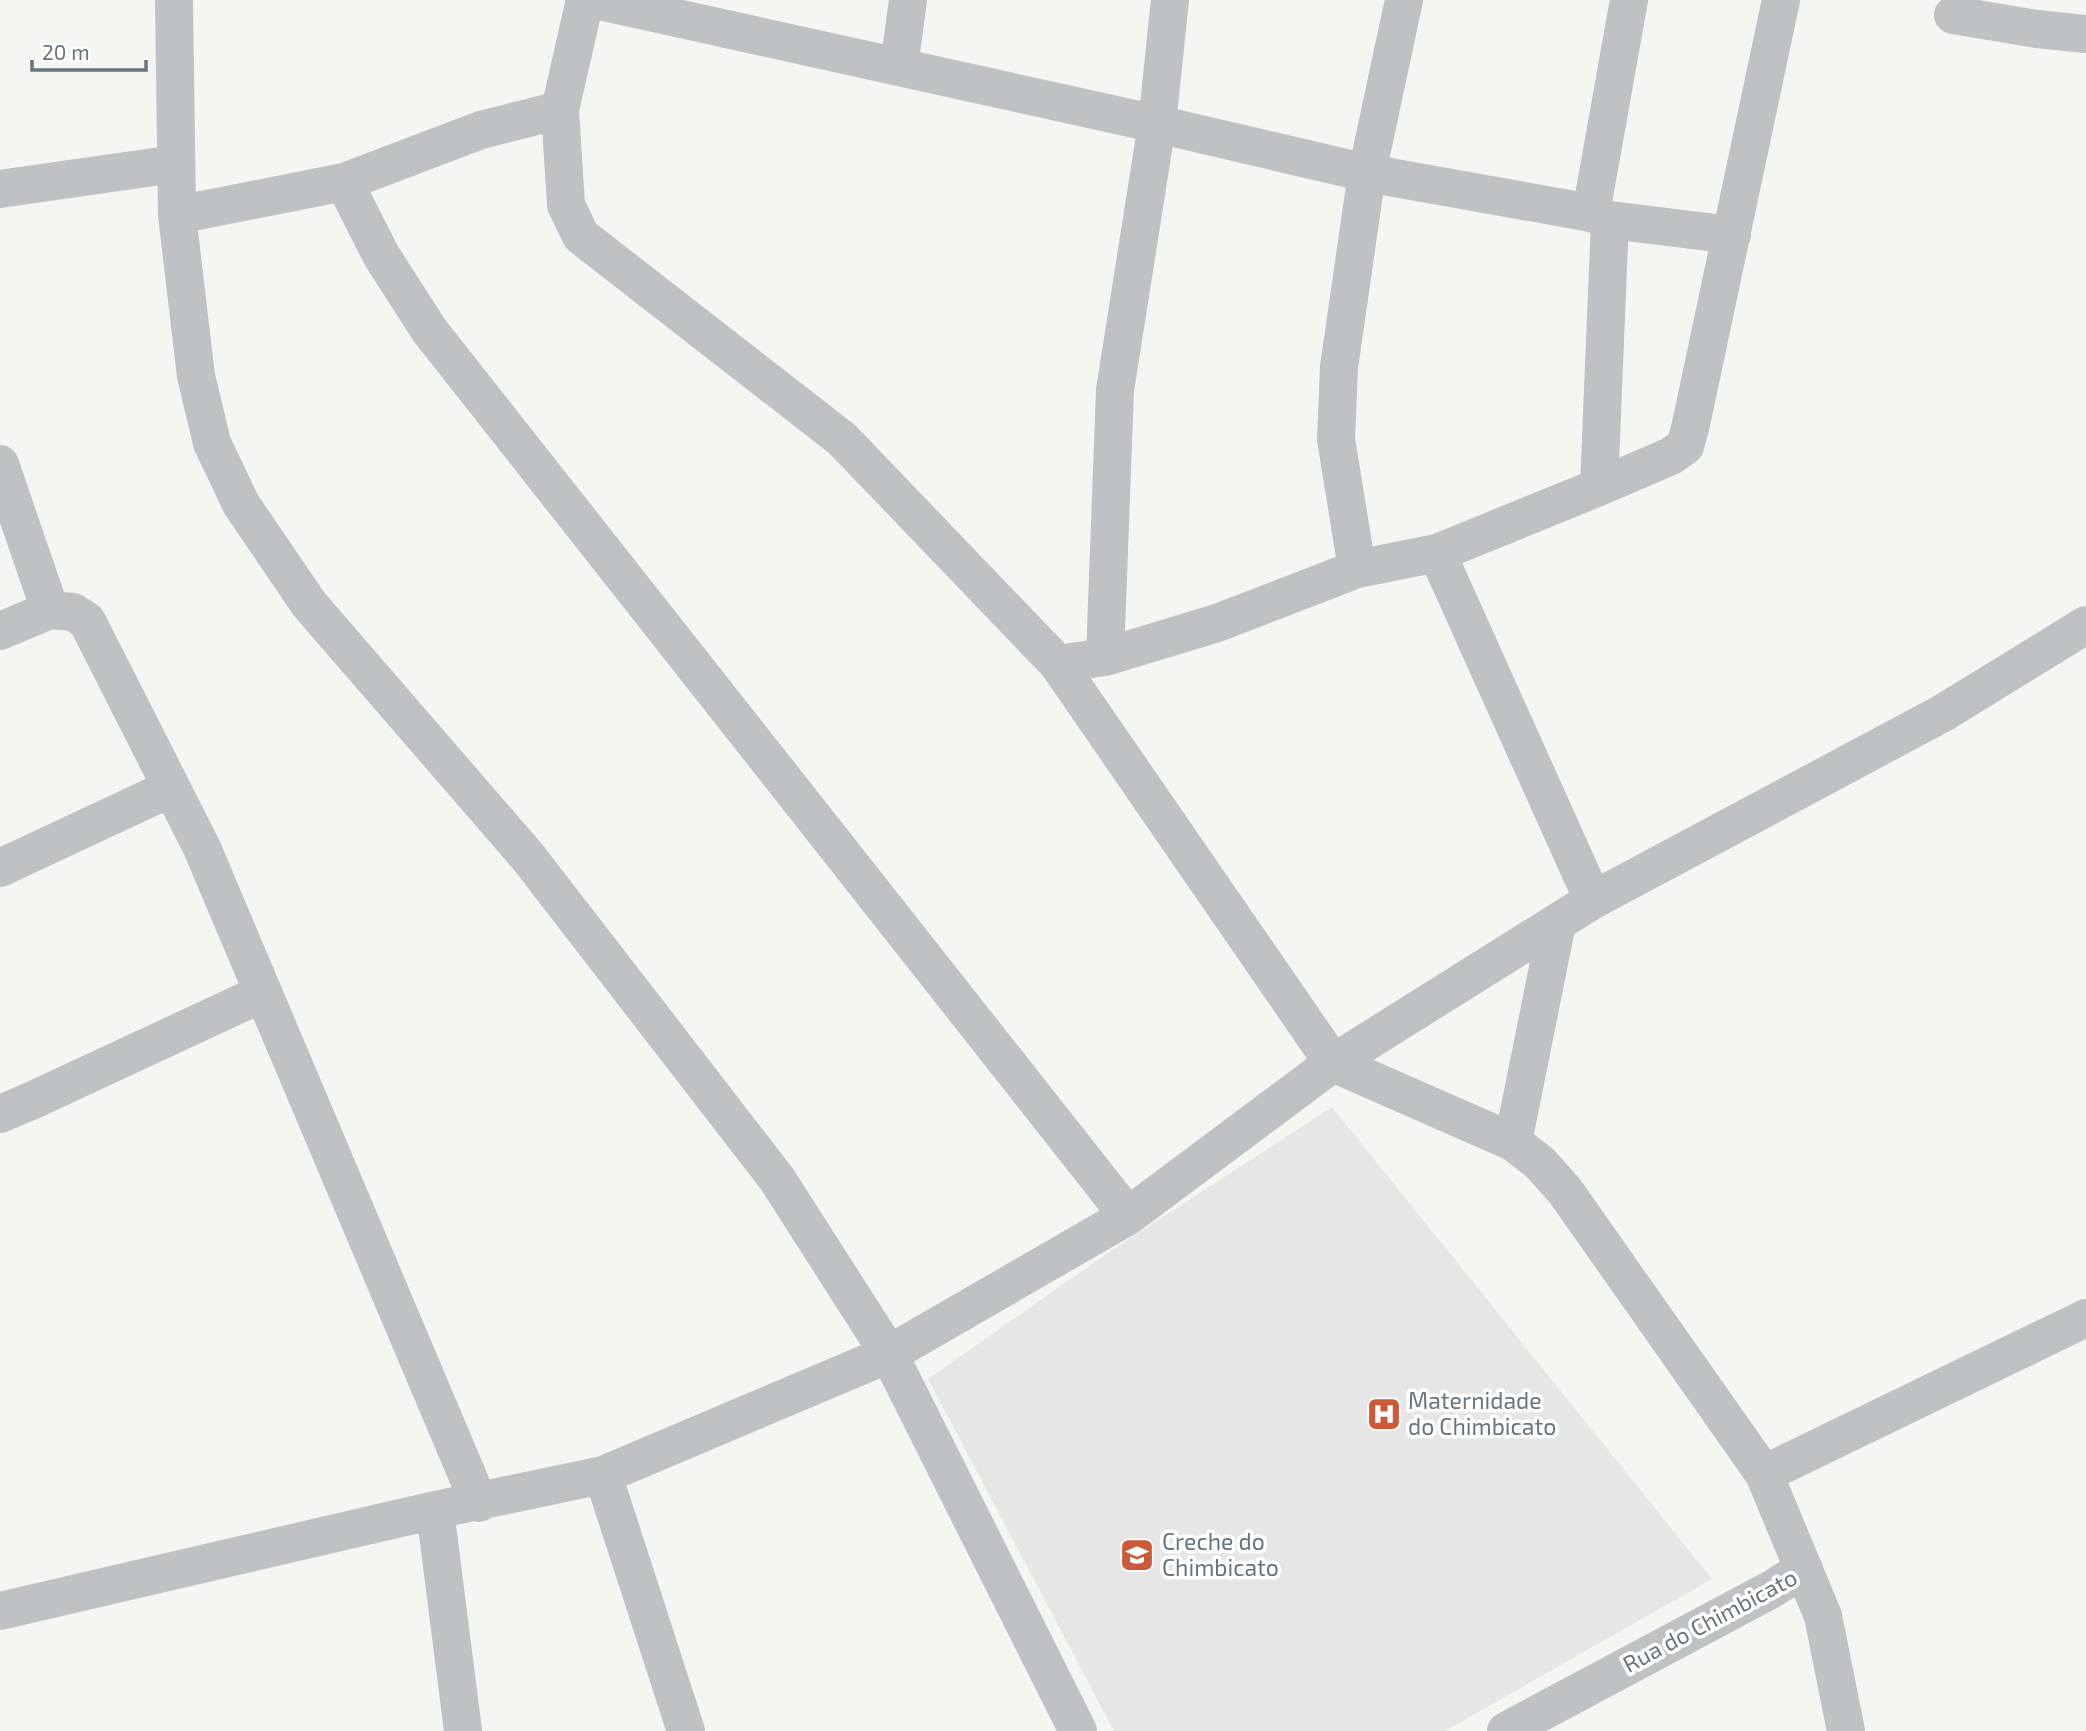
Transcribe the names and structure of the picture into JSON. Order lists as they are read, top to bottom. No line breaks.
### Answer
{"streets":{"street":["Rua do Chimbicato"]},"places":{"hospital":["Maternidade do Chimbicato"],"school or university":["Creche do Chimbicato"]},"scale_bar":"20 m"}
